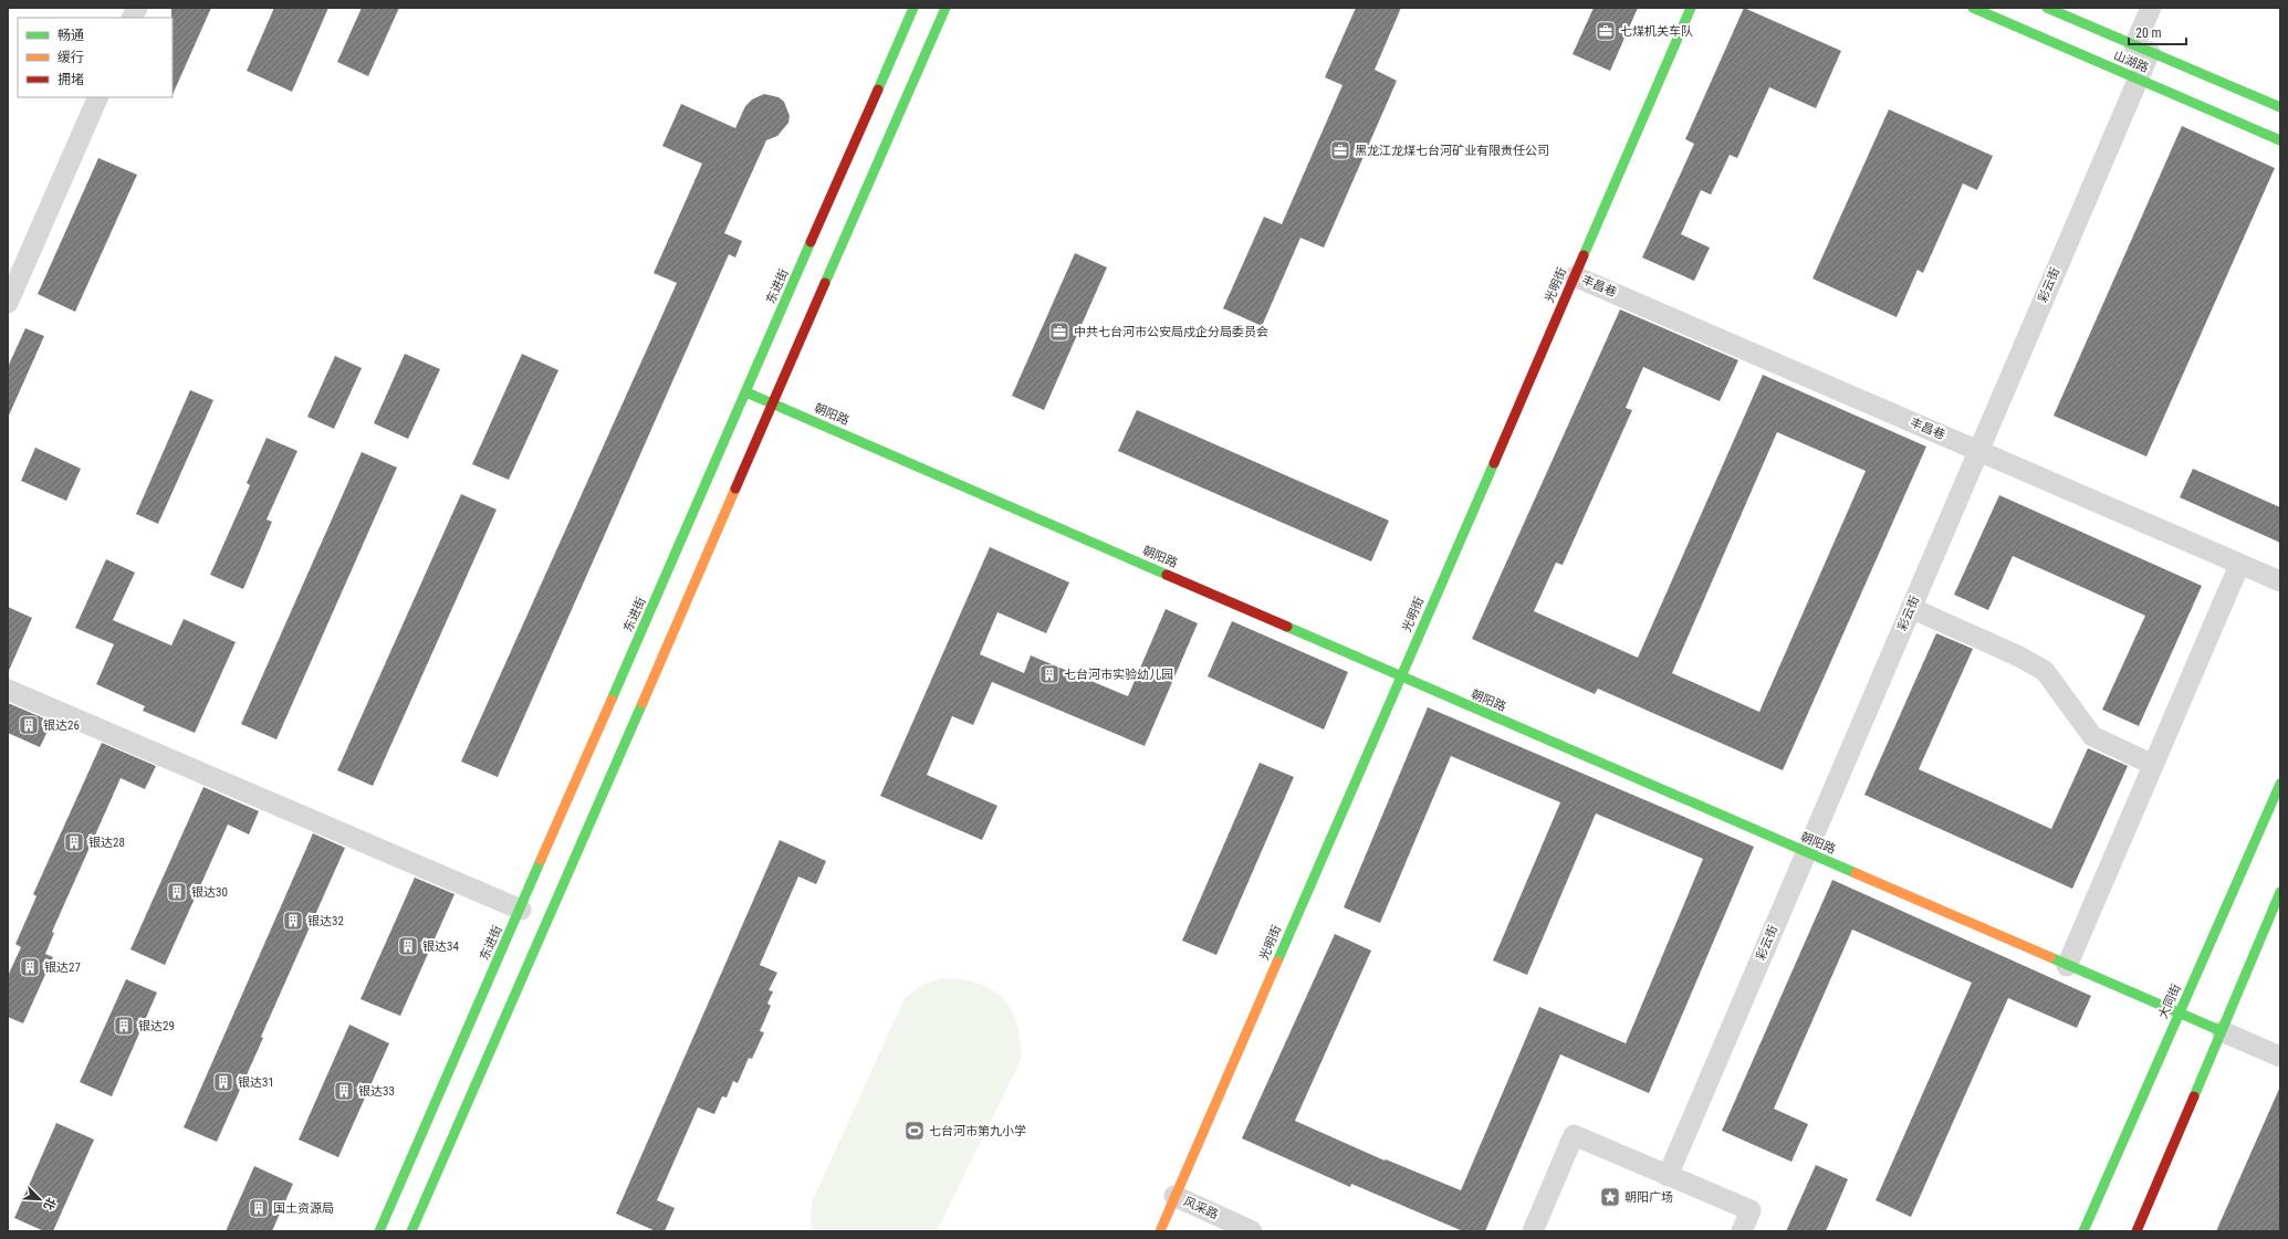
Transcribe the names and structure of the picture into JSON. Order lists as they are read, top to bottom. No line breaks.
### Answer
{"streets":{"main road":["山湖路","光明街","东进街","朝阳路","大同街"],"street":["彩云街","丰昌巷","风采路"]},"crossings":[["山湖路","彩云街"],["光明街","丰昌巷"],["光明街","朝阳路"],["光明街","风采路"],["彩云街","丰昌巷"],["彩云街","朝阳路"],["东进街","朝阳路"],["朝阳路","大同街"]],"places":{"office":["七煤机关车队","黑龙江龙煤七台河矿业有限责任公司","中共七台河市公安局戍企分局委员会"],"building":["七台河市实验幼儿园","银达26","银达28","银达30","银达32","银达34","银达27","银达29","银达31","银达33","国土资源局"],"sports":["七台河市第九小学"],"place":["朝阳广场"]},"legend":["畅通","缓行","拥堵"],"scale_bar":"20 m","north":"bottom right"}
